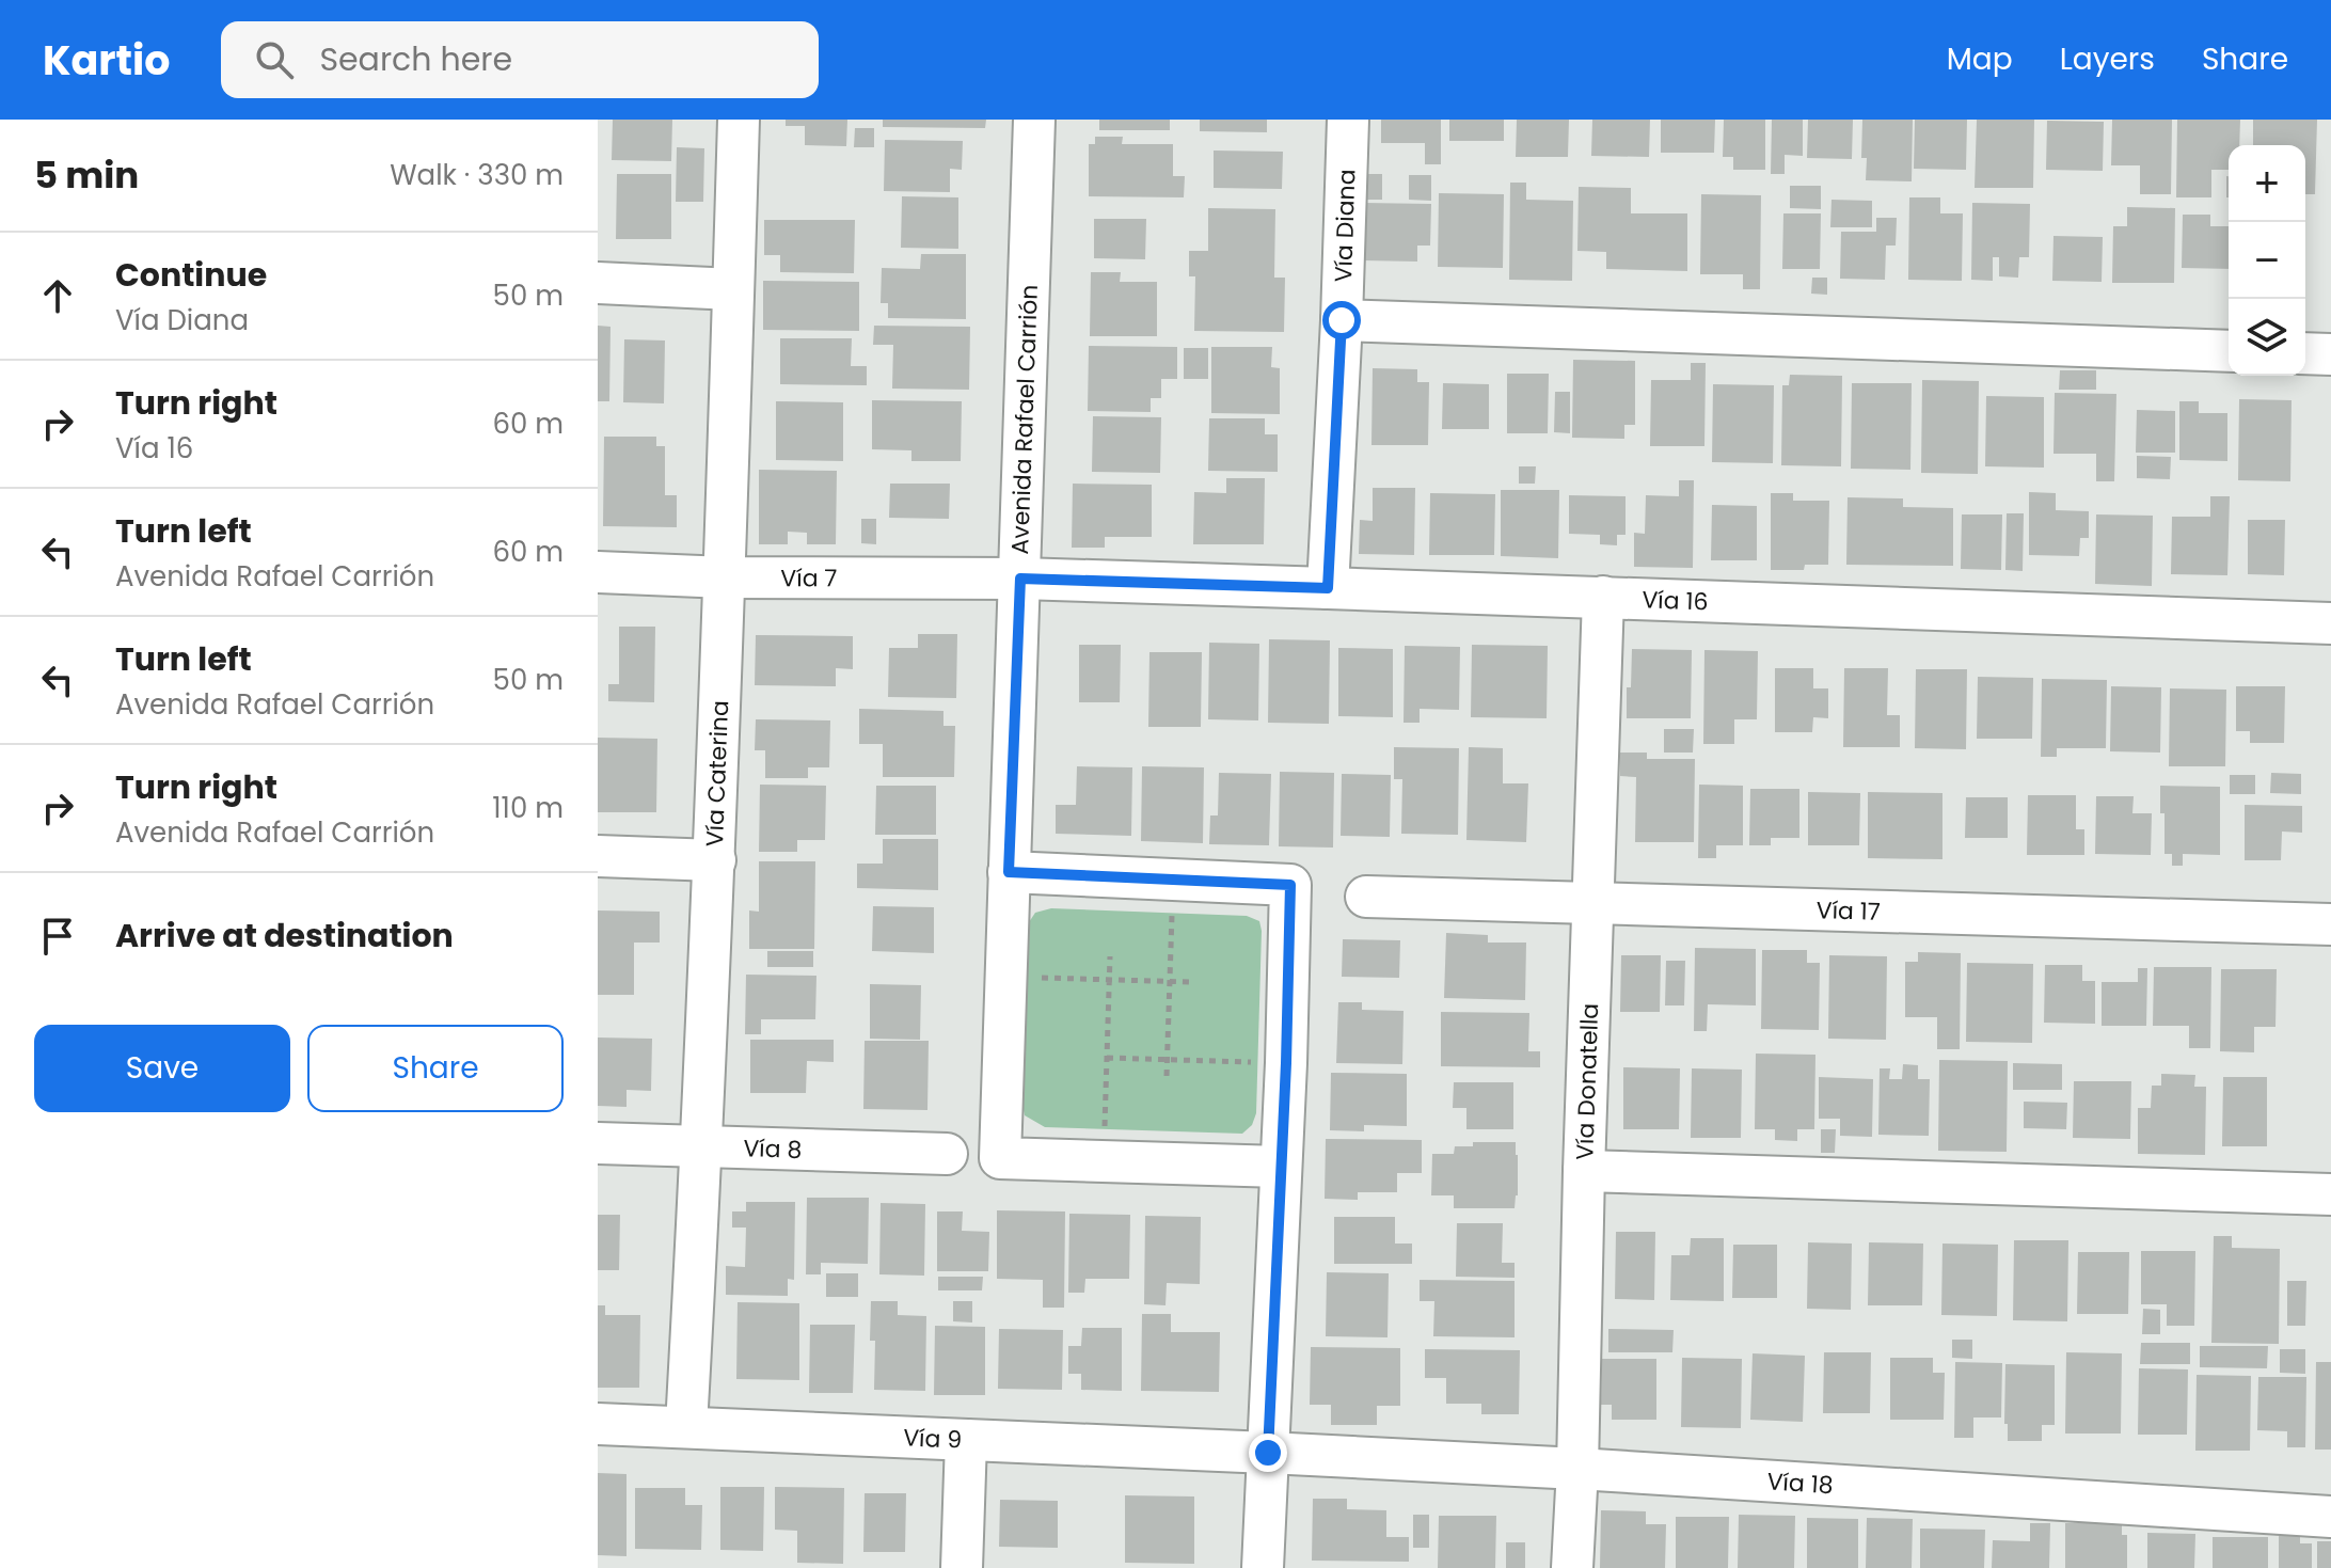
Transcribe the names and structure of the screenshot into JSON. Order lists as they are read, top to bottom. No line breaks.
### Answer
{"streets":{"street":["Vía Diana","Avenida Rafael Carrión","Vía 7","Vía 16","Vía Caterina","Vía 17","Vía Donatella","Vía 8","Vía 9","Vía 18"]},"crossings":[["Vía Diana","Vía 16"],["Avenida Rafael Carrión","Vía 7"],["Avenida Rafael Carrión","Vía 16"],["Vía 7","Vía 16"],["Vía 7","Vía Caterina"],["Vía 16","Vía Donatella"],["Vía Caterina","Vía 8"],["Vía Caterina","Vía 9"],["Vía 17","Vía Donatella"],["Vía Donatella","Vía 18"],["Vía 9","Vía 18"]],"page":{"header":"Kartio","search":"Search here","nav":["Map","Layers","Share"],"heading":["5 min","Walk · 330 m"],"map_buttons":["+","−"],"list":[["Continue","Vía Diana","50 m"],["Turn right","Vía 16","60 m"],["Turn left","Avenida Rafael Carrión","60 m"],["Turn left","Avenida Rafael Carrión","50 m"],["Turn right","Avenida Rafael Carrión","110 m"],"Arrive at destination"],"buttons":["Save","Share"]}}
